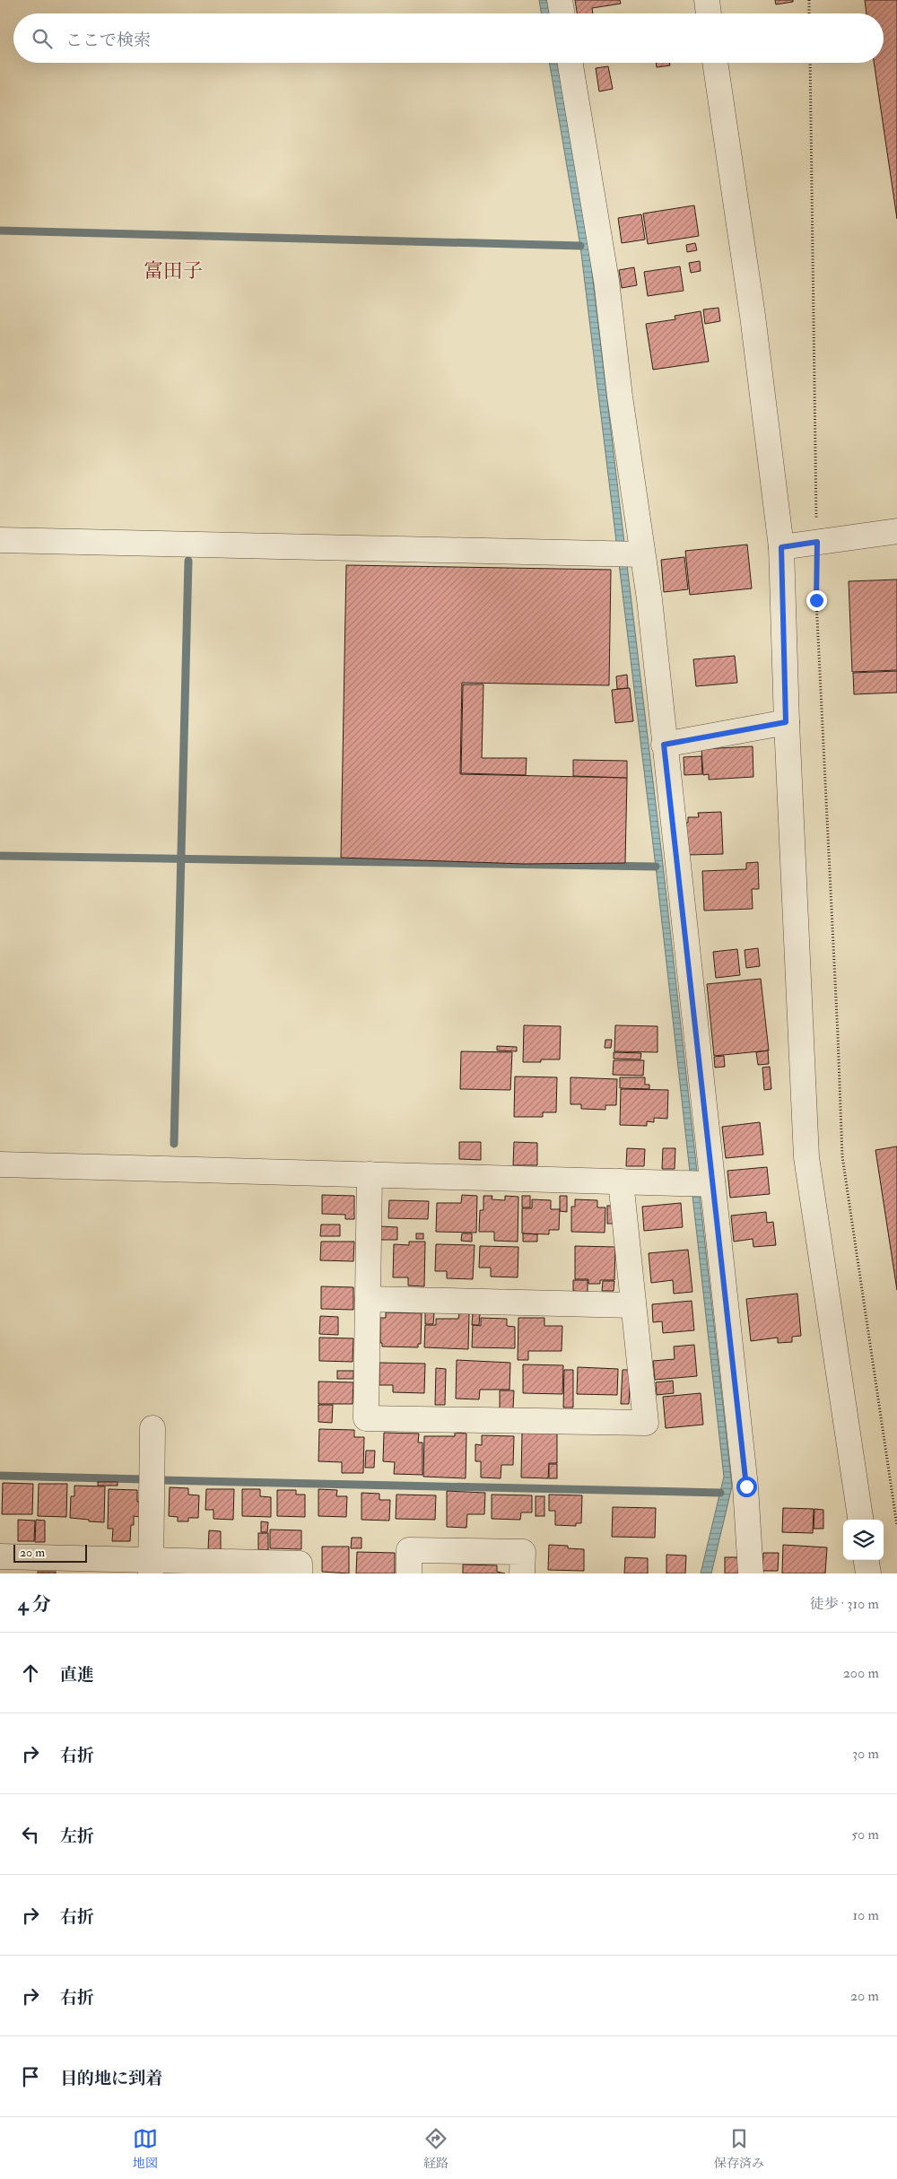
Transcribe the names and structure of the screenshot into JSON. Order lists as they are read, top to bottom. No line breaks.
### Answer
{"districts":["富田子"],"scale_bar":"20 m","page":{"search":"ここで検索","scale":"20 m","heading":["4 分","徒歩 · 310 m"],"list":[["直進","200 m"],["右折","30 m"],["左折","50 m"],["右折","10 m"],["右折","20 m"],"目的地に到着"],"nav":["地図","経路","保存済み"]}}
